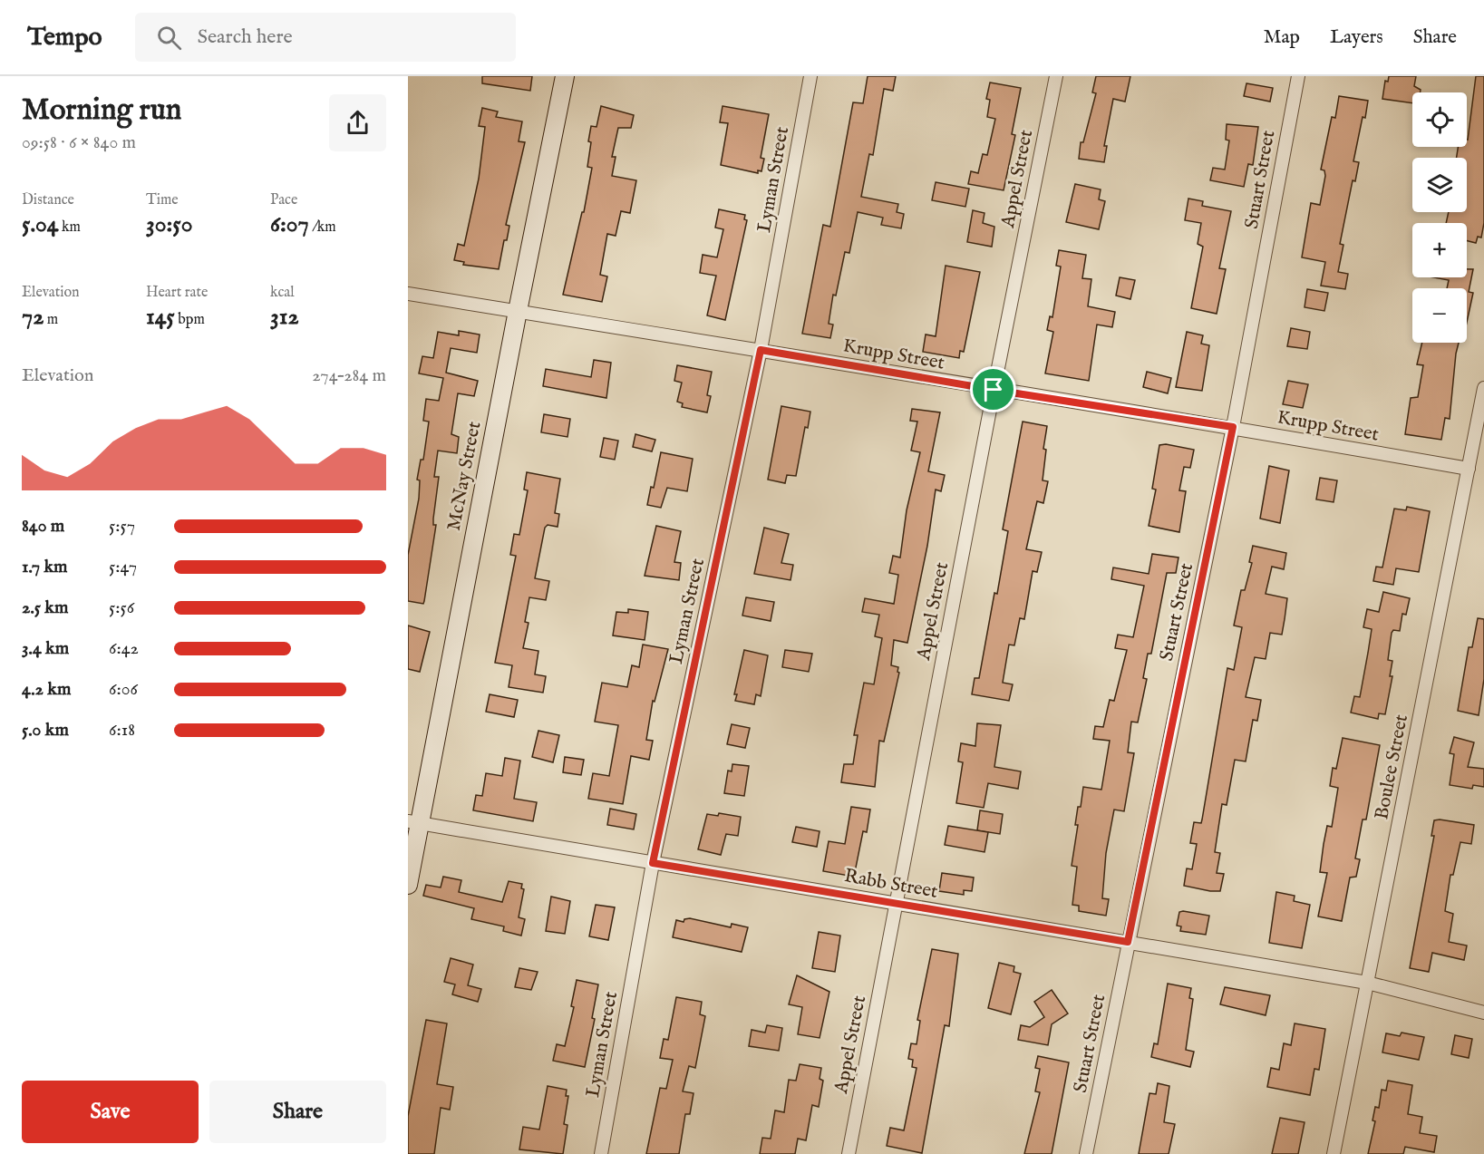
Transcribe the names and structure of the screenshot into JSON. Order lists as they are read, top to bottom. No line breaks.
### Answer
{"streets":{"street":["Appel Street","Lyman Street","Stuart Street","Krupp Street","McNay Street","Boulee Street","Rabb Street"]},"crossings":[["Appel Street","Krupp Street"],["Appel Street","Rabb Street"],["Lyman Street","Krupp Street"],["Lyman Street","Rabb Street"],["Stuart Street","Krupp Street"],["Stuart Street","Rabb Street"],["Krupp Street","McNay Street"],["Krupp Street","Boulee Street"],["McNay Street","Rabb Street"],["Boulee Street","Rabb Street"]],"page":{"header":"Tempo","search":"Search here","nav":["Map","Layers","Share"],"heading":["Morning run","09:58 · 6 × 840 m"],"map_buttons":["+","−"],"stats":[["Distance","5.04 km"],["Time","30:50"],["Pace","6:07 /km"],["Elevation","72 m"],["Heart rate","145 bpm"],["kcal","312"]],"chart":["Elevation","274–284 m"],"list":[{"name":"840 m","note":"5:57"},{"name":"1.7 km","note":"5:47"},{"name":"2.5 km","note":"5:56"},{"name":"3.4 km","note":"6:42"},{"name":"4.2 km","note":"6:06"},{"name":"5.0 km","note":"6:18"}],"buttons":["Save","Share"]}}
